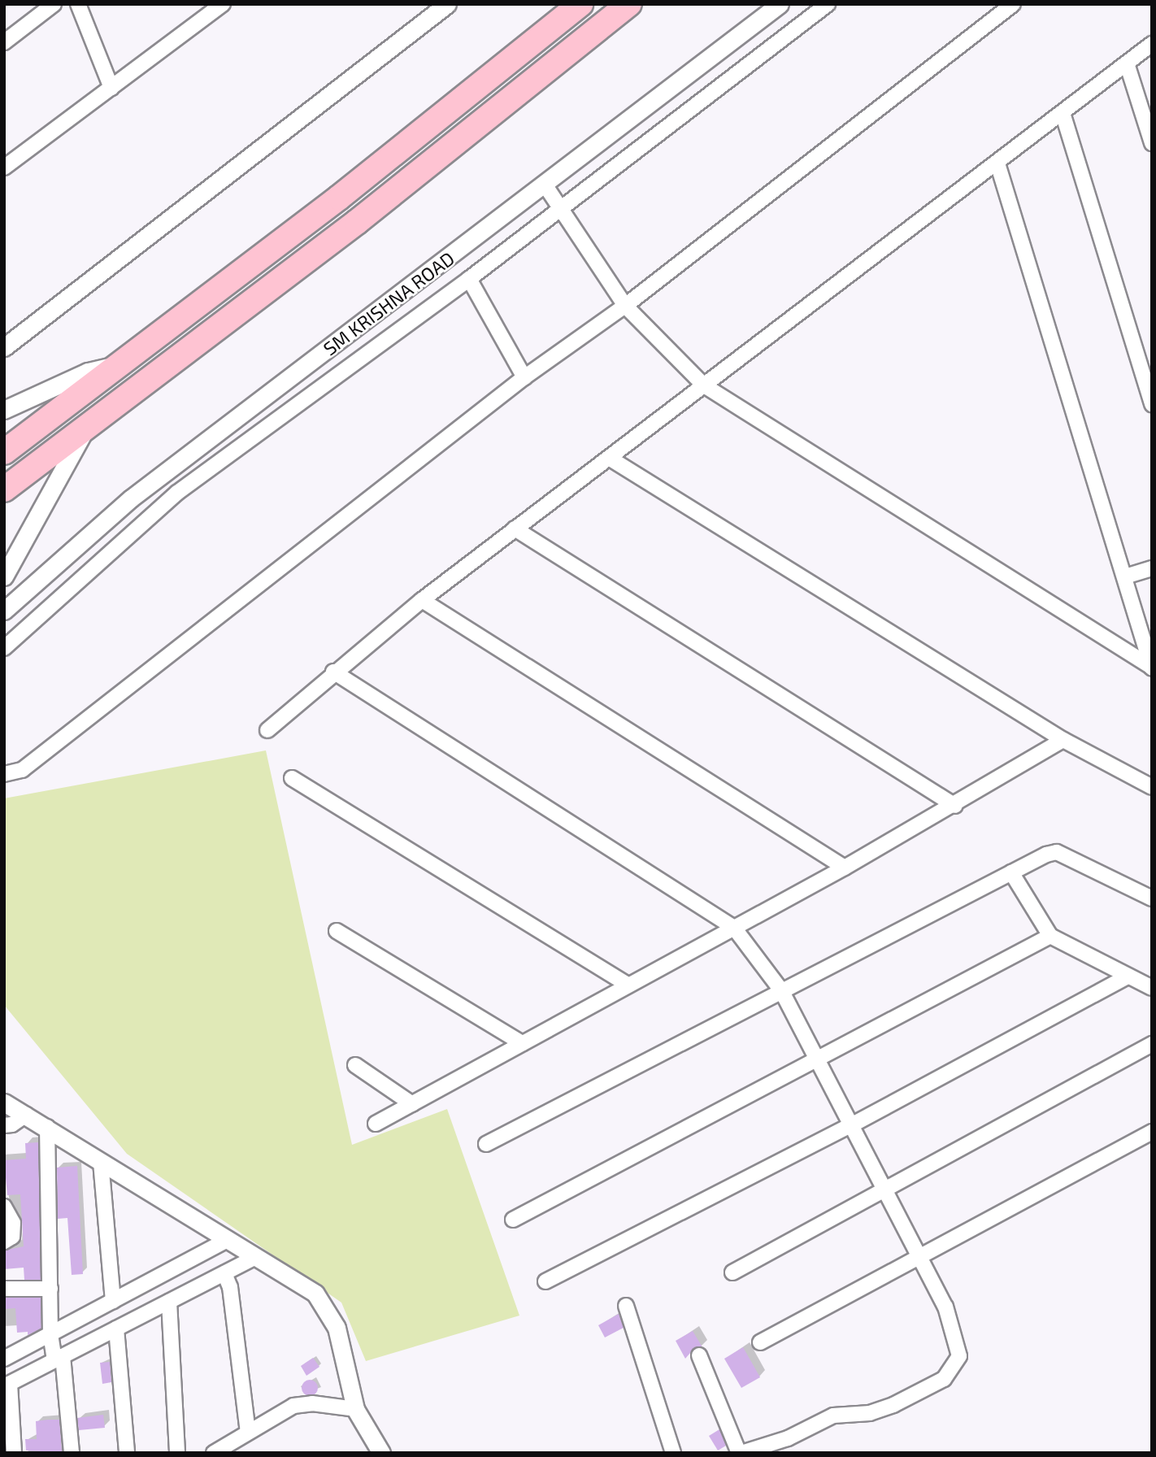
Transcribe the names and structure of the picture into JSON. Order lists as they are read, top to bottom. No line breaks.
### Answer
{"streets":{"street":["SM KRISHNA ROAD"]}}
